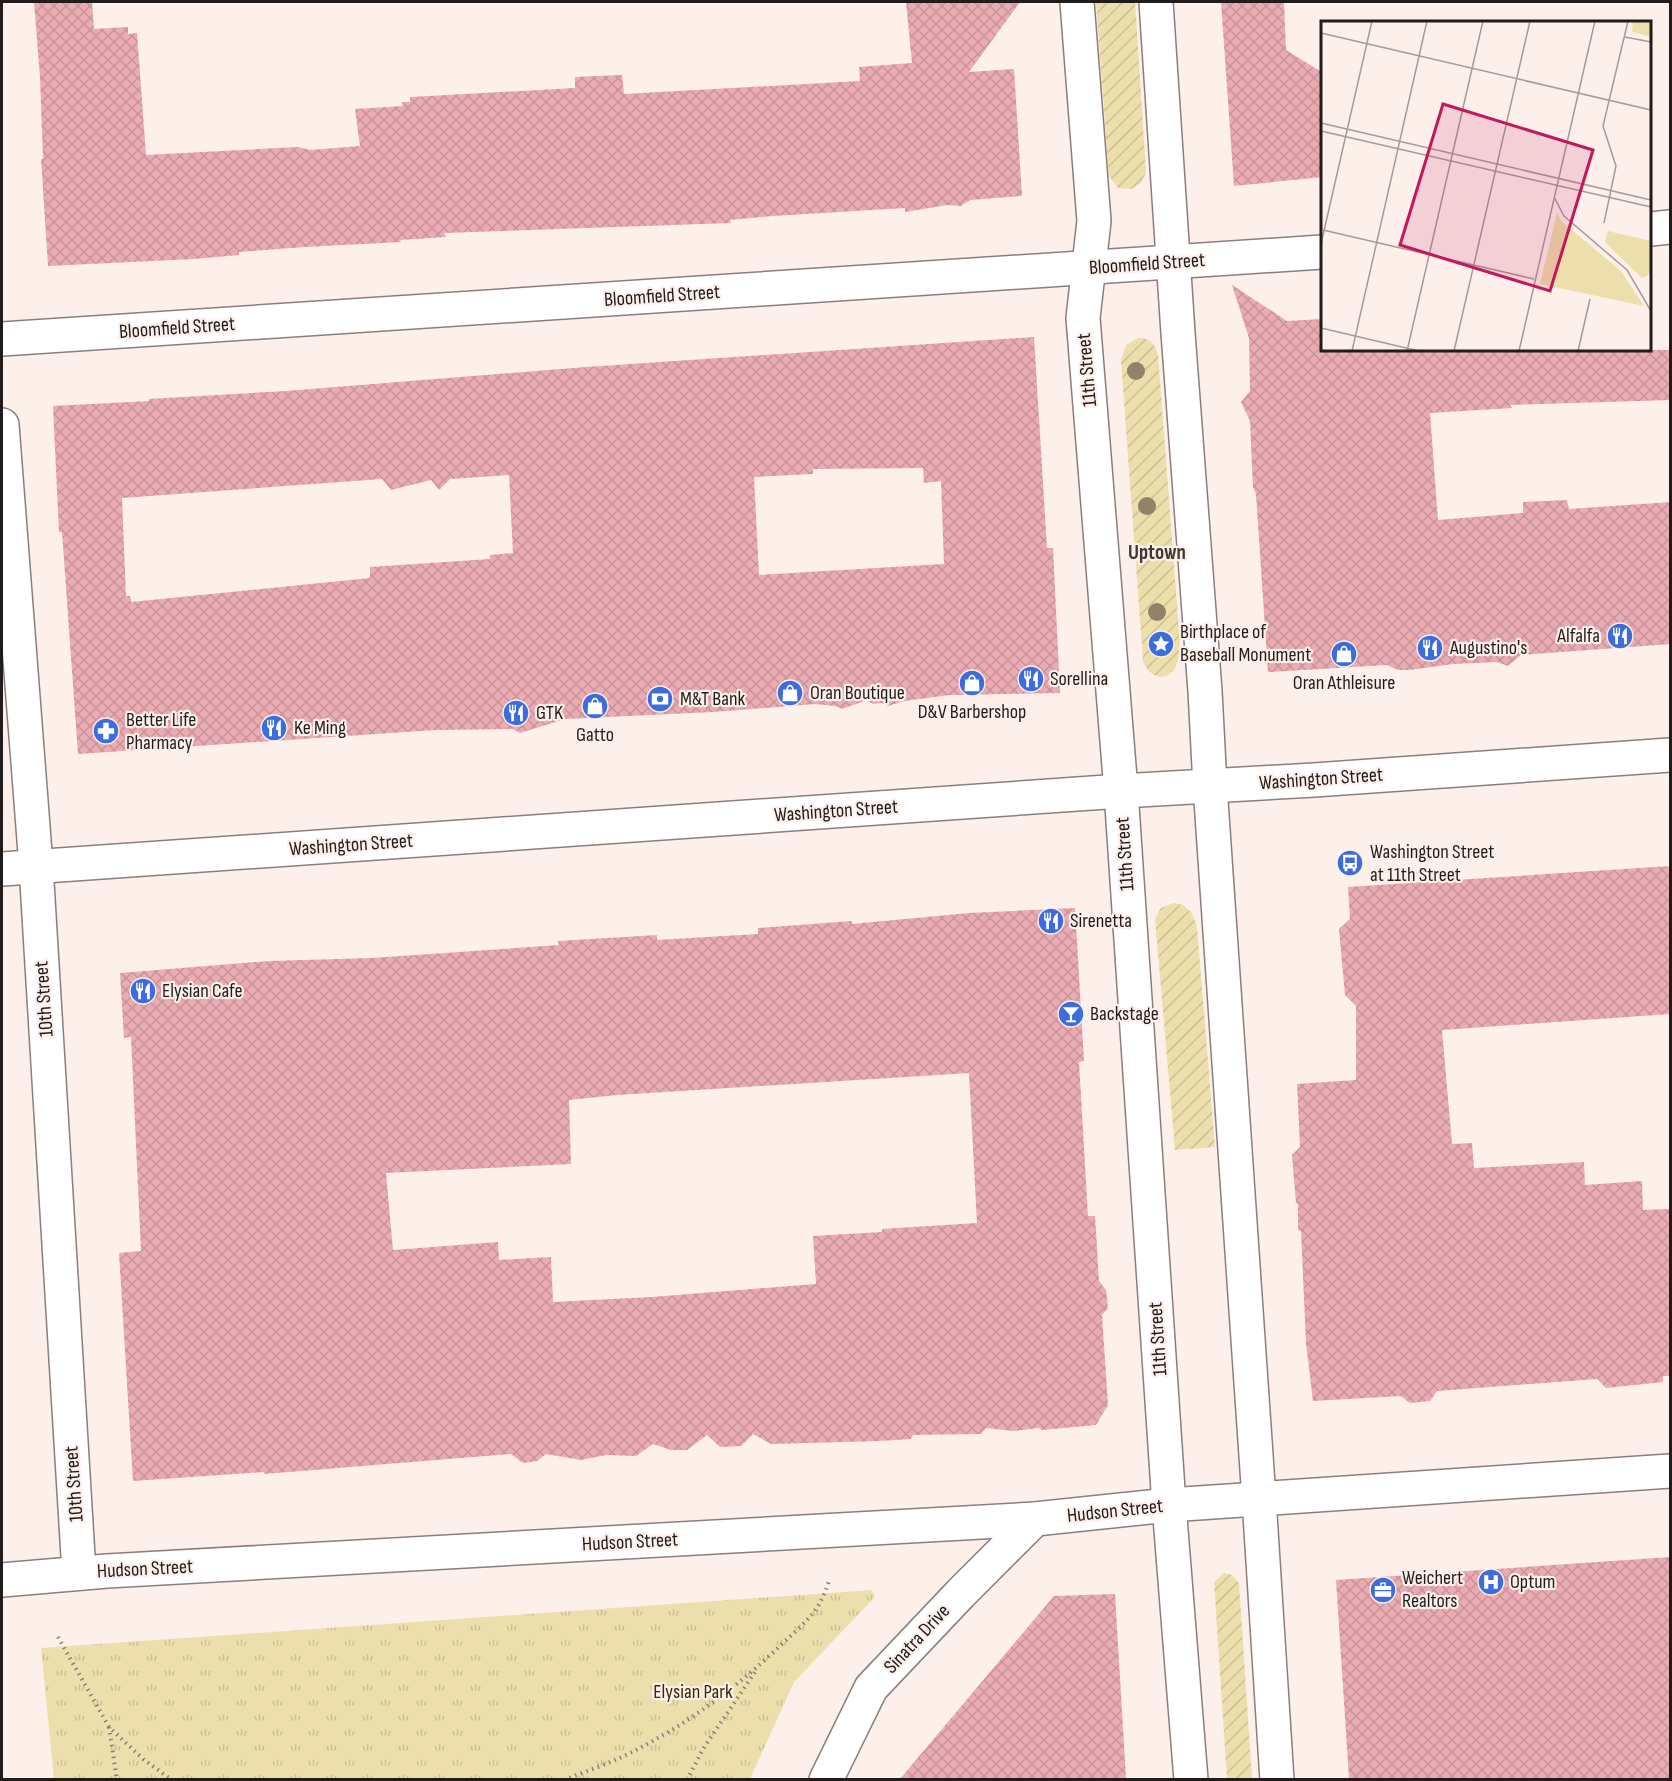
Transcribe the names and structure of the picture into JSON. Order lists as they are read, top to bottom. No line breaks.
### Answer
{"streets":{"street":["Bloomfield Street","11th Street","Washington Street","10th Street","Hudson Street","Sinatra Drive"]},"crossings":[["Bloomfield Street","11th Street"],["11th Street","Washington Street"],["11th Street","Hudson Street"],["Washington Street","10th Street"],["10th Street","Hudson Street"],["Hudson Street","Sinatra Drive"]],"districts":["Uptown"],"parks":["Elysian Park"],"places":{"restaurant":["Alfalfa","Augustino's","Sorellina","GTK","Ke Ming","Sirenetta","Elysian Cafe"],"place":["Birthplace of Baseball Monument"],"shop":["Oran Athleisure","D&V Barbershop","Oran Boutique","Gatto"],"bank":["M&T Bank"],"pharmacy":["Better Life Pharmacy"],"bus stop":["Washington Street at 11th Street"],"bar":["Backstage"],"hospital":["Optum"],"office":["Weichert Realtors"]}}
